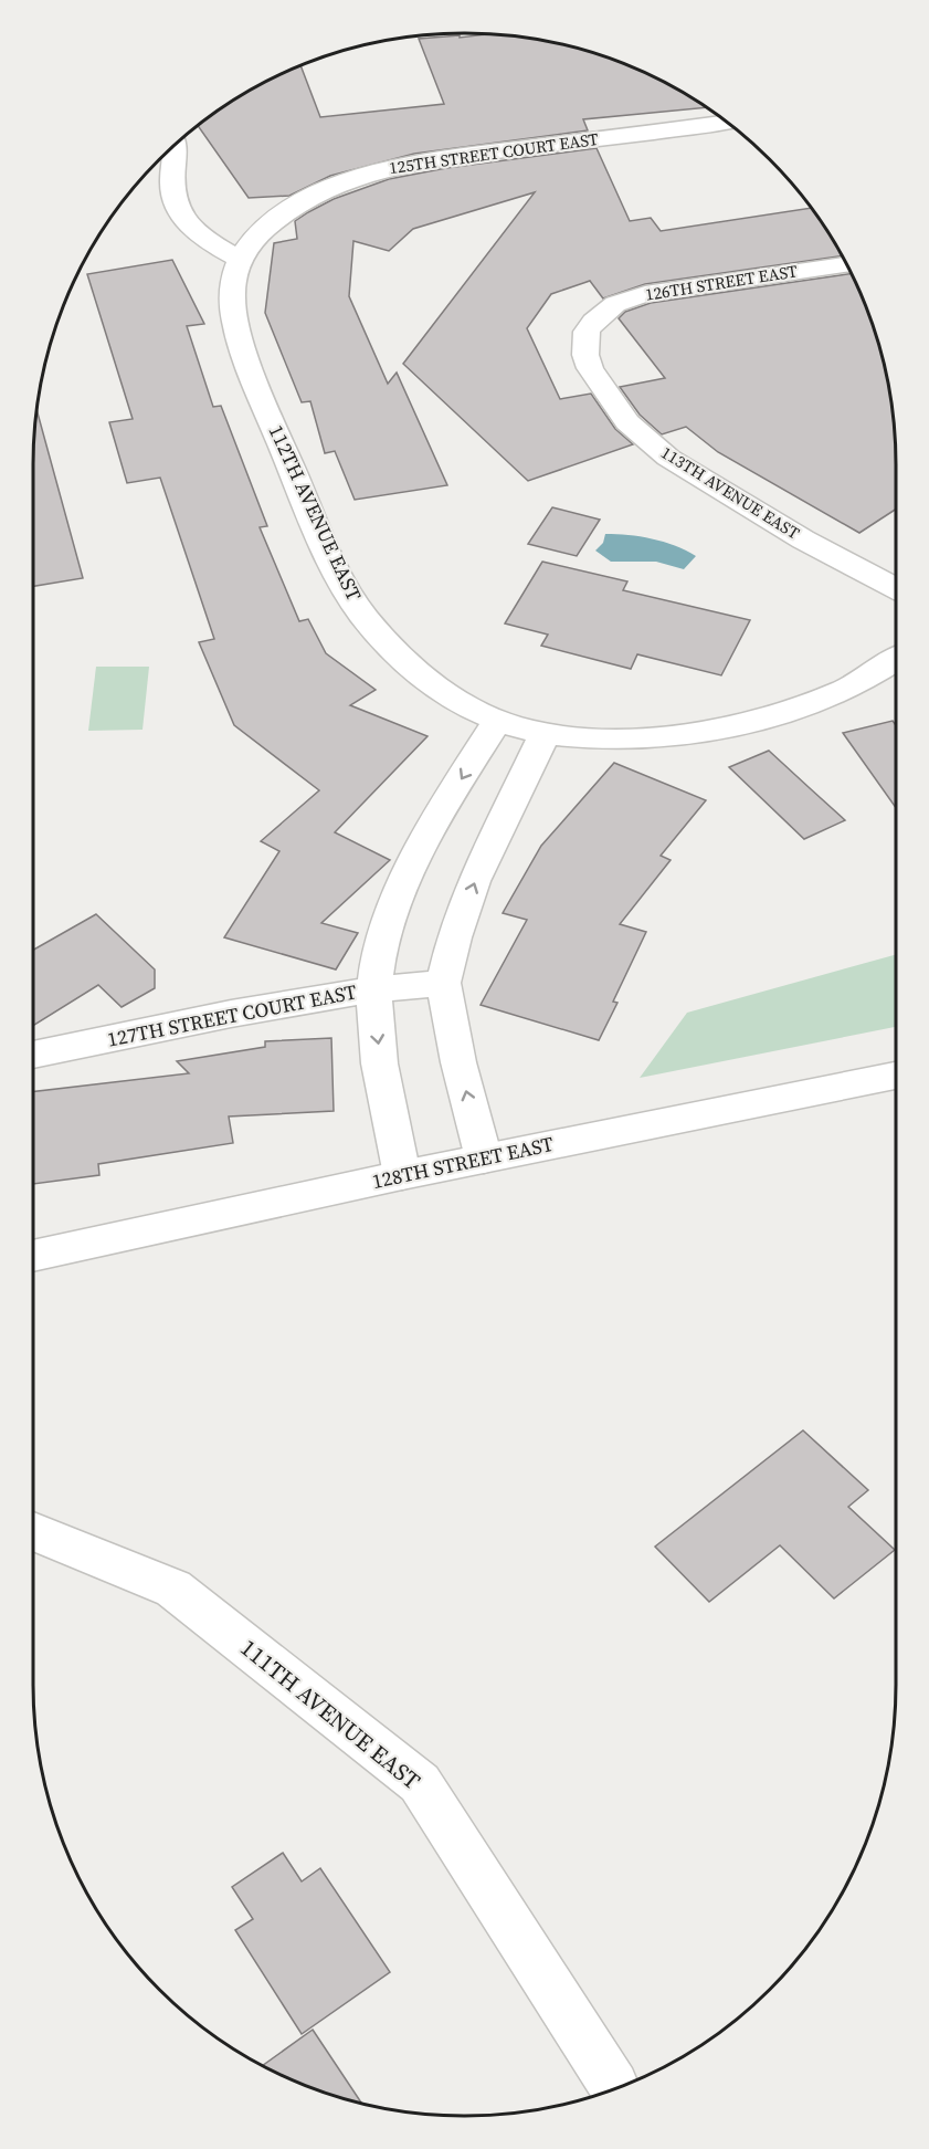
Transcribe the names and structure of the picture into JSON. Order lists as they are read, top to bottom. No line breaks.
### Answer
{"streets":{"street":["125TH STREET COURT EAST","126TH STREET EAST","113TH AVENUE EAST","112TH AVENUE EAST","127TH STREET COURT EAST","128TH STREET EAST","111TH AVENUE EAST"]},"crossings":[["125TH STREET COURT EAST","112TH AVENUE EAST"],["126TH STREET EAST","113TH AVENUE EAST"]]}
